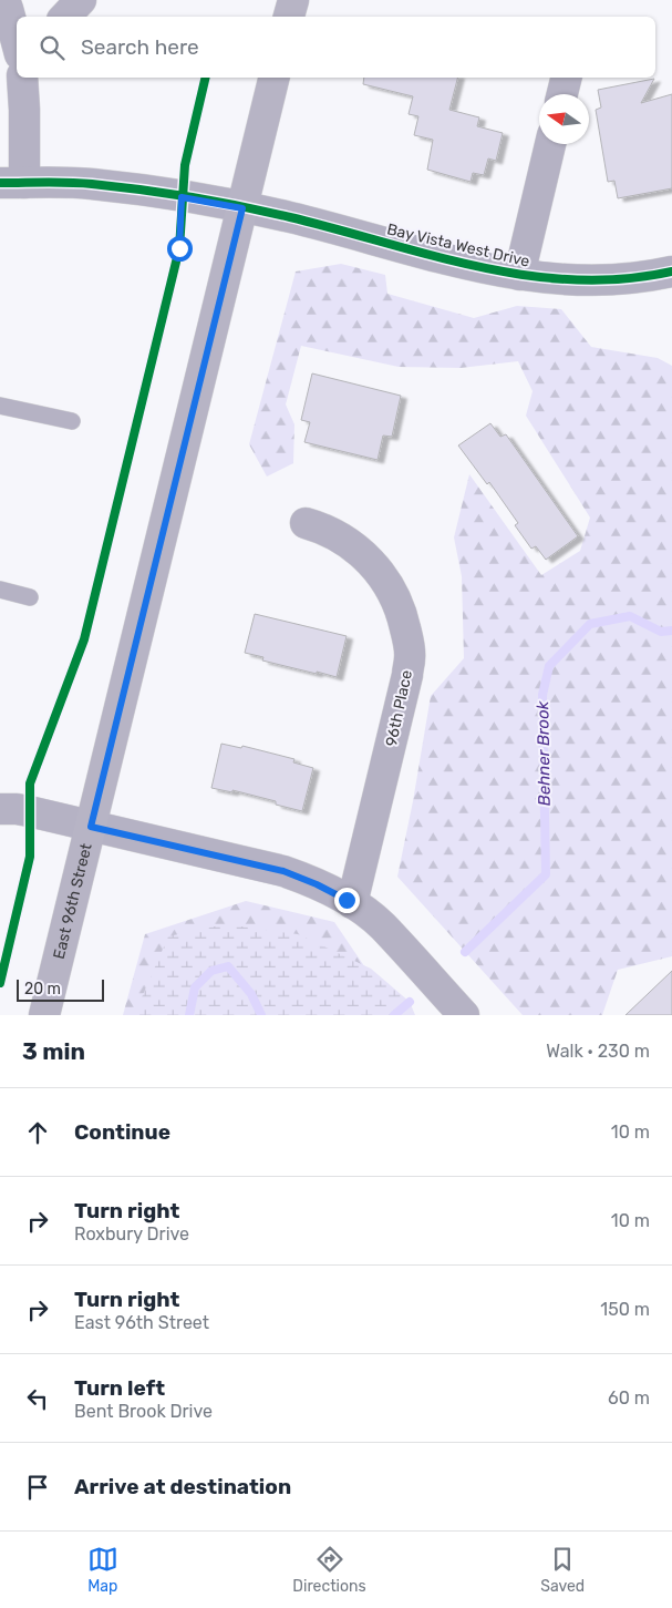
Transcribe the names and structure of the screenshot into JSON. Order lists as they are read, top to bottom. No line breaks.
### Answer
{"streets":{"main road":["East 96th Street"],"street":["Bay Vista West Drive","96th Place"]},"crossings":[["Bay Vista West Drive","East 96th Street"]],"water":["Behner Brook"],"scale_bar":"20 m","north":"left","page":{"search":"Search here","scale":"20 m","heading":["3 min","Walk · 230 m"],"list":[["Continue","10 m"],["Turn right","Roxbury Drive","10 m"],["Turn right","East 96th Street","150 m"],["Turn left","Bent Brook Drive","60 m"],"Arrive at destination"],"nav":["Map","Directions","Saved"]}}
